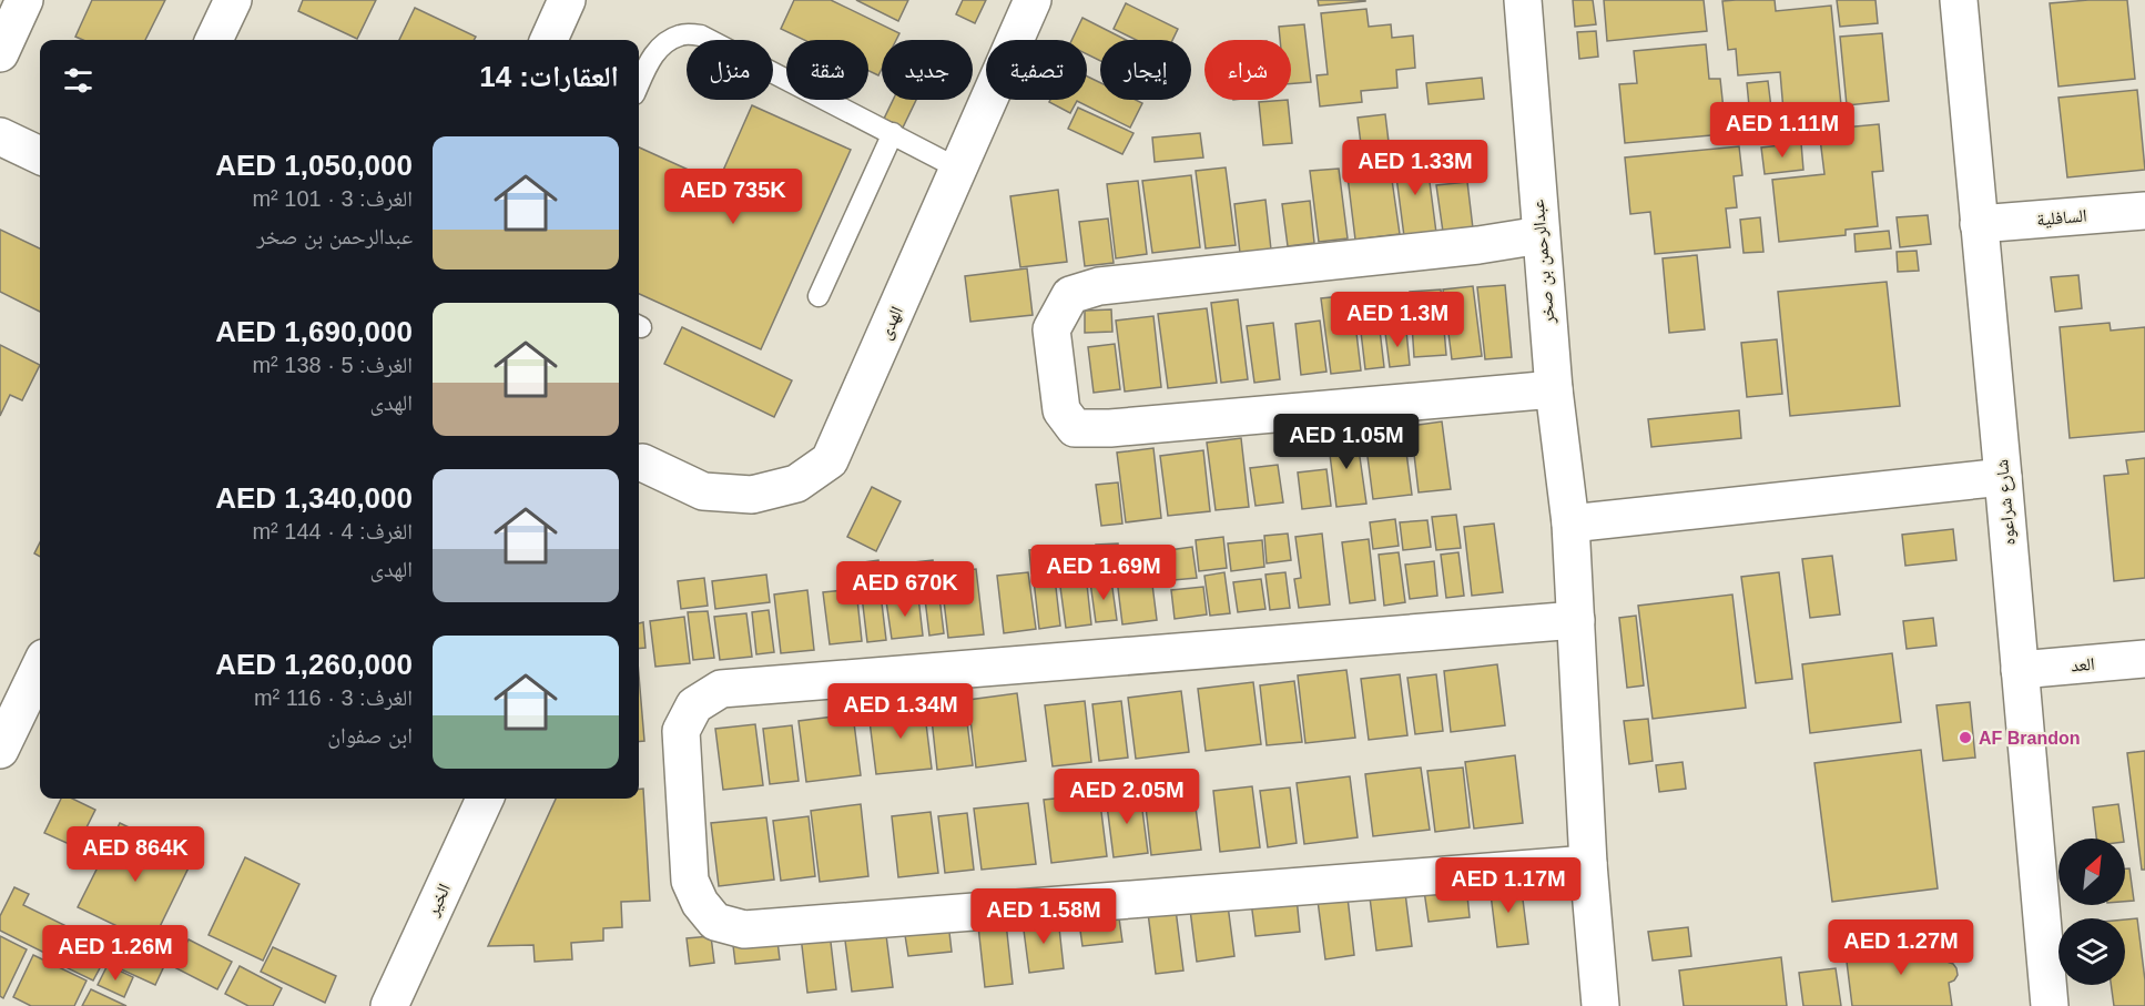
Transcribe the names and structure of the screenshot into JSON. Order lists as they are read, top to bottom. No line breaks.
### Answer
{"streets":{"street":["السافلية","عبدالرحمن بن صخر","الهدى","شارع شراعوه","العد","الخير"]},"crossings":[["السافلية","شارع شراعوه"],["شارع شراعوه","العد"]],"places":["AF Brandon"],"north":"top right","page":{"chip":["شراء","إيجار","تصفية","جديد","شقة","منزل"],"heading":"العقارات: 14","price":["AED 1.11M","AED 1.33M","AED 735K","AED 1.3M","AED 1.05M","AED 1.69M","AED 670K","AED 1.34M","AED 2.05M","AED 864K","AED 1.17M","AED 1.58M","AED 1.27M","AED 1.26M"],"list":[{"name":"AED 1,050,000","note":"الغرف: 3 · 101 m² · عبدالرحمن بن صخر"},{"name":"AED 1,690,000","note":"الغرف: 5 · 138 m² · الهدى"},{"name":"AED 1,340,000","note":"الغرف: 4 · 144 m² · الهدى"},{"name":"AED 1,260,000","note":"الغرف: 3 · 116 m² · ابن صفوان"}]}}
